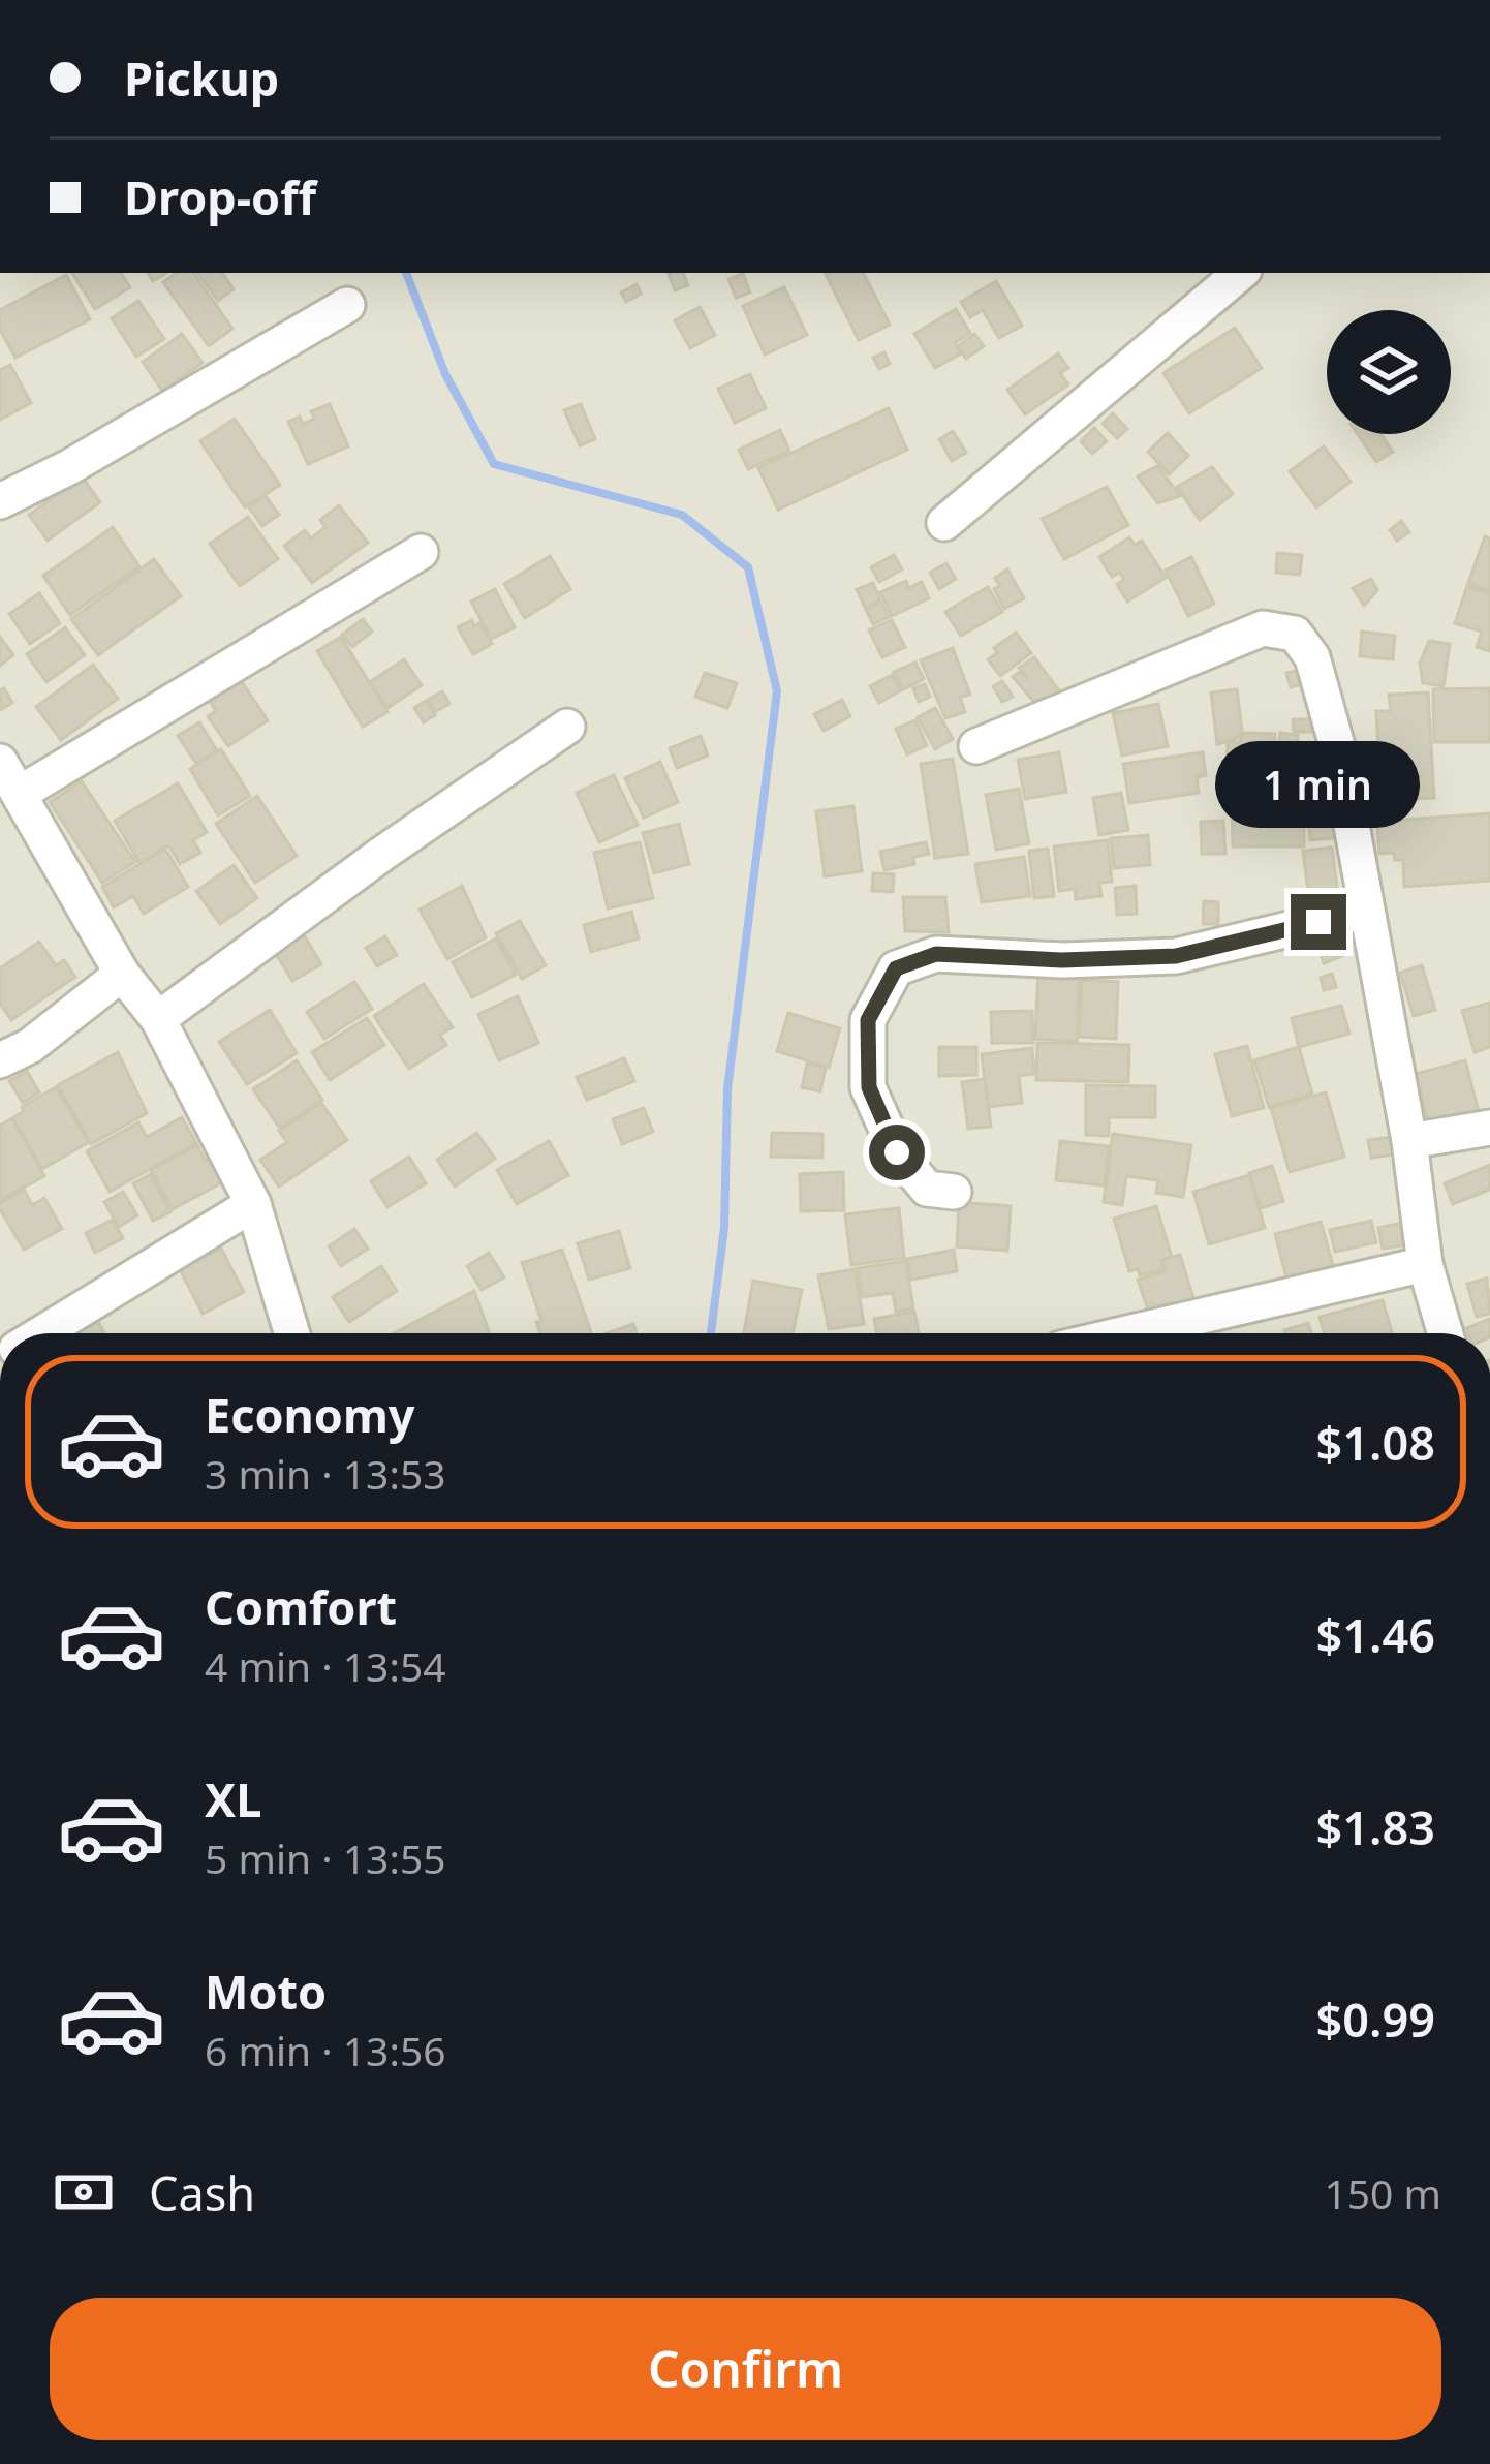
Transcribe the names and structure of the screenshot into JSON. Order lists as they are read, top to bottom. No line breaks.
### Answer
{"page":{"banner":["Pickup","Drop-off"],"bubble":"1 min","list":[{"name":"Economy","note":"3 min · 13:53","value":"$1.08"},{"name":"Comfort","note":"4 min · 13:54","value":"$1.46"},{"name":"XL","note":"5 min · 13:55","value":"$1.83"},{"name":"Moto","note":"6 min · 13:56","value":"$0.99"}],"pay":["Cash","150 m"],"buttons":"Confirm"}}
